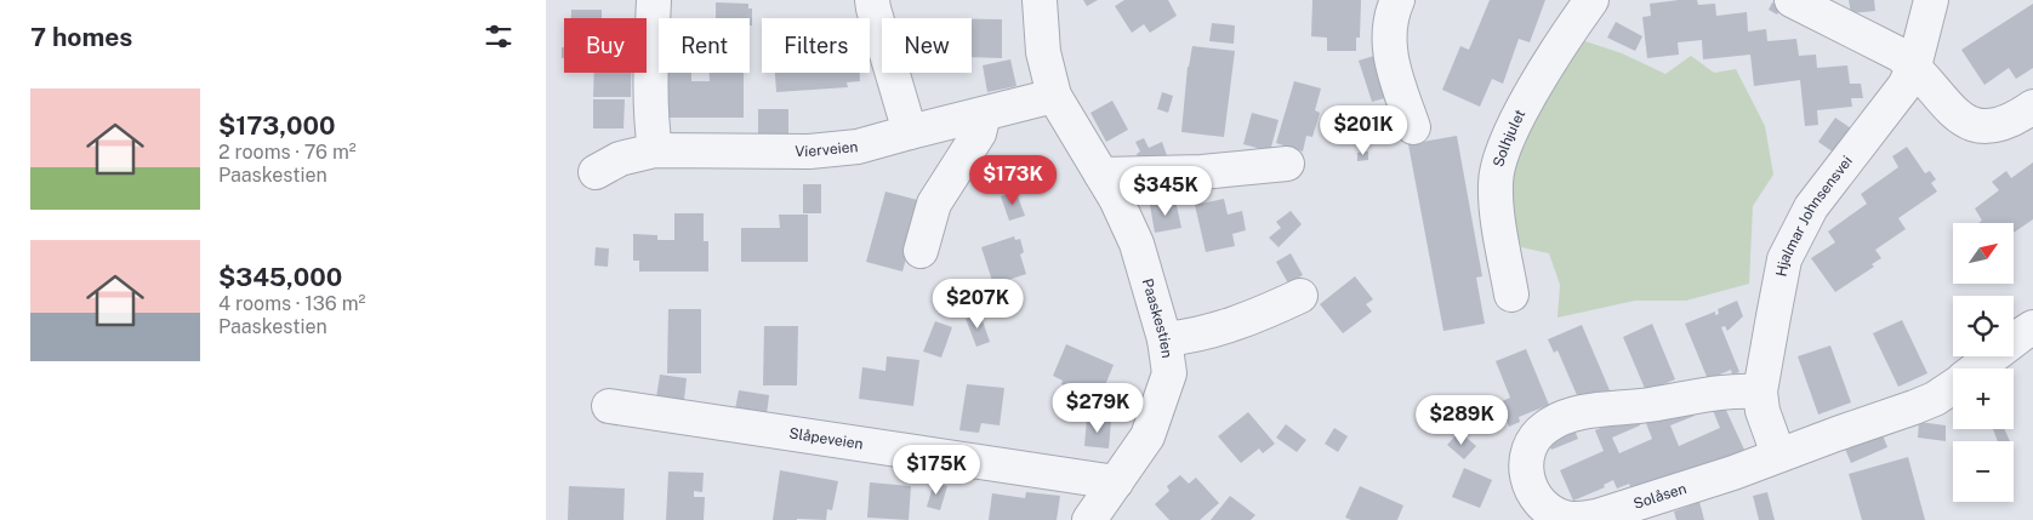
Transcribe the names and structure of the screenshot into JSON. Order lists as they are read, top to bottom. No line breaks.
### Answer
{"streets":{"street":["Solhjulet","Vierveien","Hjalmar Johnsensvei","Paaskestien","Slåpeveien","Solåsen"]},"crossings":[["Vierveien","Paaskestien"],["Hjalmar Johnsensvei","Solåsen"],["Paaskestien","Slåpeveien"]],"north":"top right","page":{"heading":"7 homes","chip":["Buy","Rent","Filters","New"],"list":[{"name":"$173,000","note":"2 rooms · 76 m² · Paaskestien"},{"name":"$345,000","note":"4 rooms · 136 m² · Paaskestien"}],"price":["$201K","$173K","$345K","$207K","$279K","$289K","$175K"],"map_buttons":["+","−"]}}
